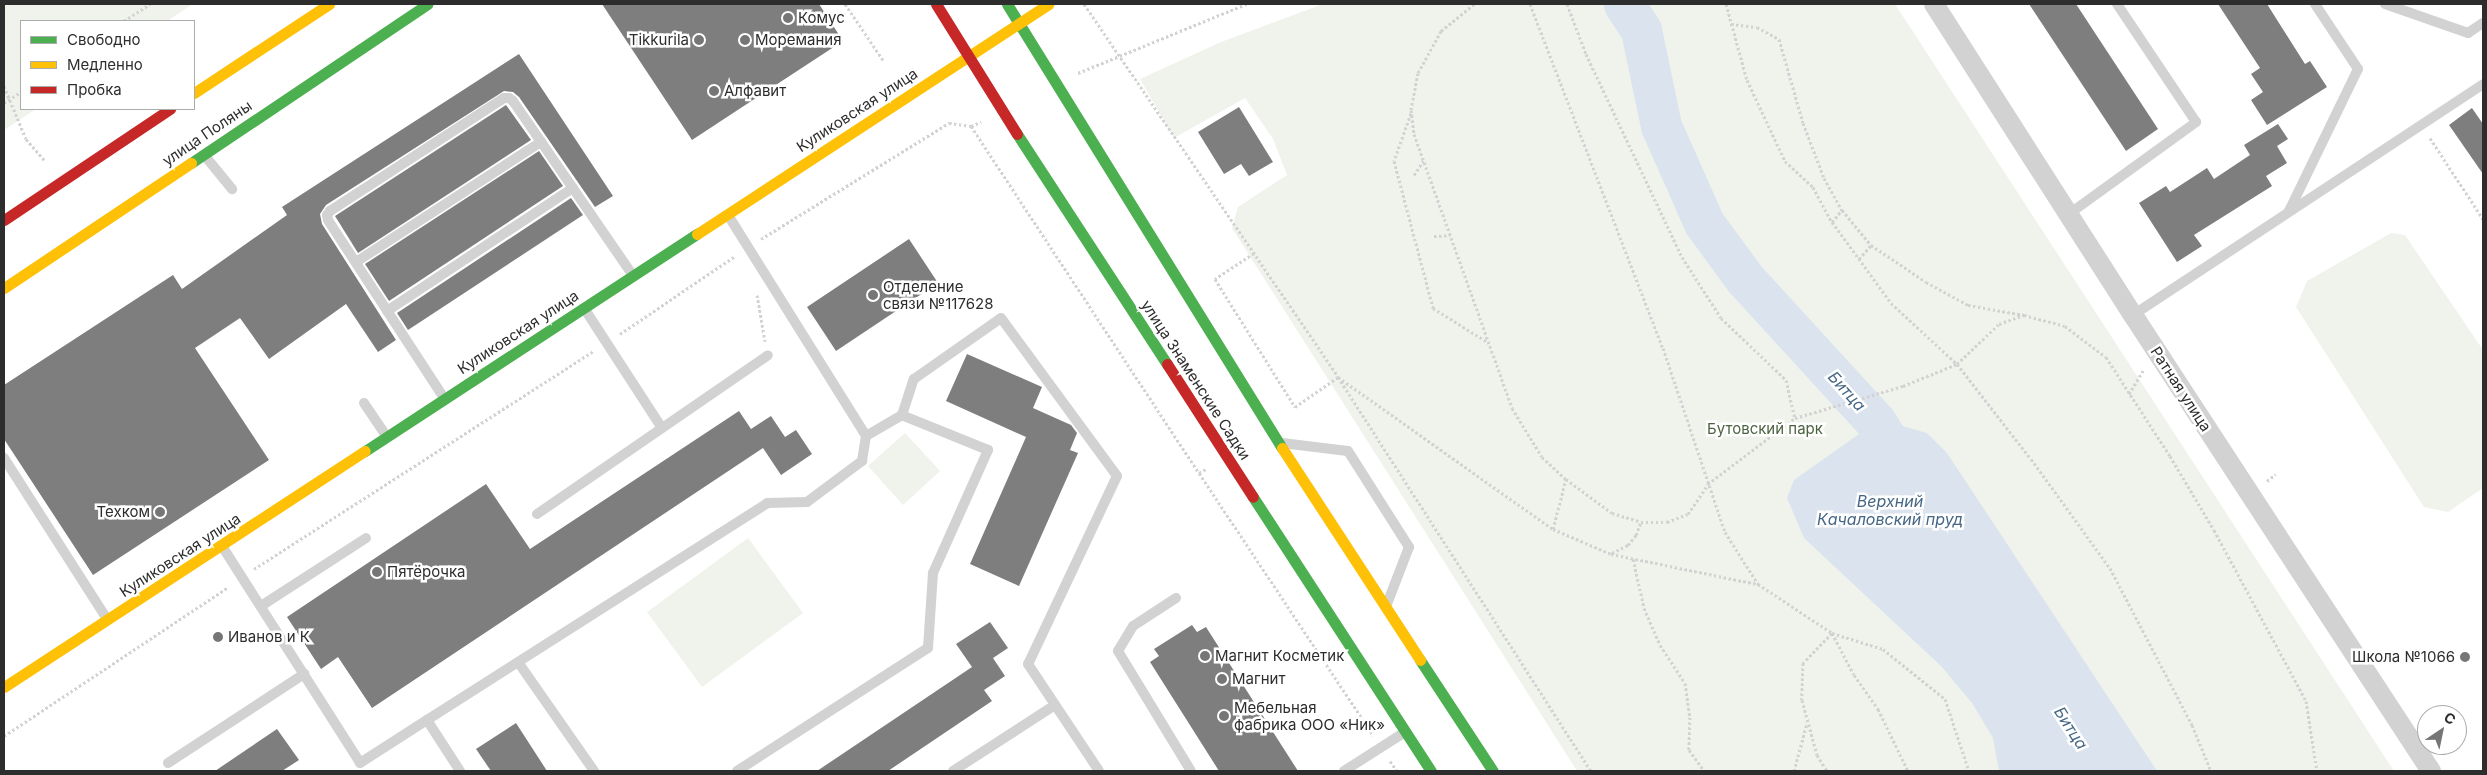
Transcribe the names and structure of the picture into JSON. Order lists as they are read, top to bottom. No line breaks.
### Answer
{"streets":{"street":["Куликовская улица","улица Поляны","улица Знаменские Садки","Ратная улица"]},"crossings":[["Куликовская улица","улица Знаменские Садки"]],"water":["Битца","Верхний Качаловский пруд"],"parks":["Бутовский парк"],"places":["Комус","Tikkurila","Моремания","Алфавит","Отделение связи №117628","Техком","Пятёрочка","Иванов и К","Магнит Косметик","Школа №1066","Магнит","Мебельная фабрика ООО «Ник»"],"legend":["Свободно","Медленно","Пробка"],"north":"top right"}
